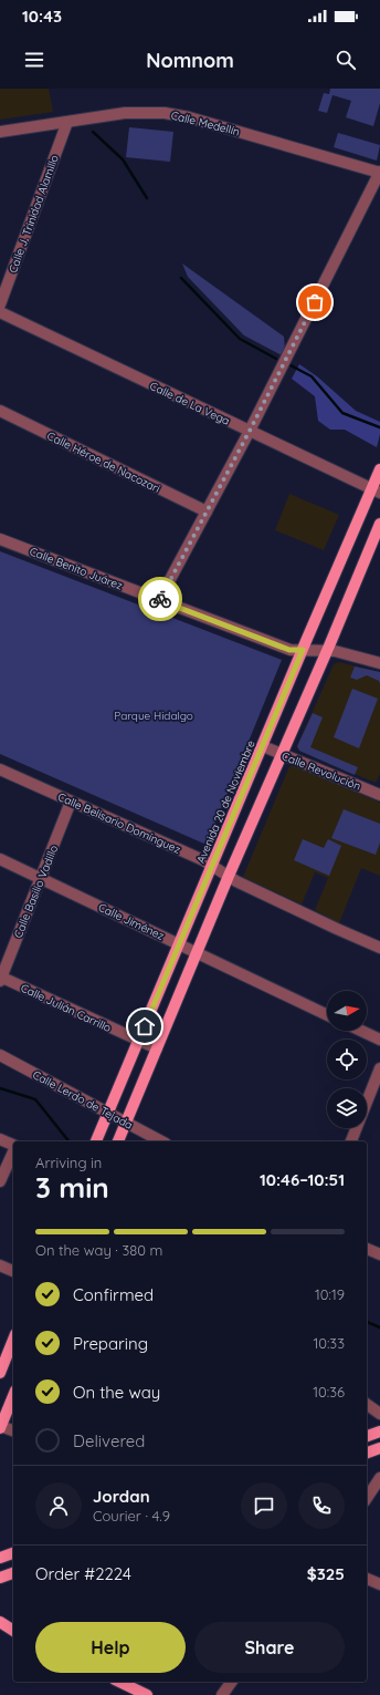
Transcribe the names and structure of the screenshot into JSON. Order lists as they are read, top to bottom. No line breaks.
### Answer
{"streets":{"main road":["Avenida 20 de Noviembre"],"street":["Calle Medellín","Calle J. Trinidad Alamillo","Calle de La Vega","Calle Héroe de Nacozari","Calle Benito Juárez","Calle Revolución","Calle Belisario Domínguez","Calle Basilio Vadillo","Calle Jiménez","Calle Julián Carrillo","Calle Lerdo de Tejada"]},"crossings":[["Calle Medellín","Calle J. Trinidad Alamillo"],["Calle de La Vega","Avenida 20 de Noviembre"],["Calle Benito Juárez","Avenida 20 de Noviembre"],["Calle Revolución","Avenida 20 de Noviembre"],["Avenida 20 de Noviembre","Calle Belisario Domínguez"],["Avenida 20 de Noviembre","Calle Jiménez"],["Avenida 20 de Noviembre","Calle Julián Carrillo"],["Avenida 20 de Noviembre","Calle Lerdo de Tejada"],["Calle Belisario Domínguez","Calle Basilio Vadillo"],["Calle Basilio Vadillo","Calle Jiménez"],["Calle Basilio Vadillo","Calle Julián Carrillo"]],"parks":["Parque Hidalgo"],"north":"right","page":{"status":"10:43","header":"Nomnom","heading":["3 min","Arriving in","10:46–10:51"],"panel":["Jordan","Courier · 4.9","Order #2224","$325"],"bar":"On the way · 380 m","list":[["Confirmed","10:19"],["Preparing","10:33"],["On the way","10:36"],"Delivered"],"buttons":["Help","Share"]}}
